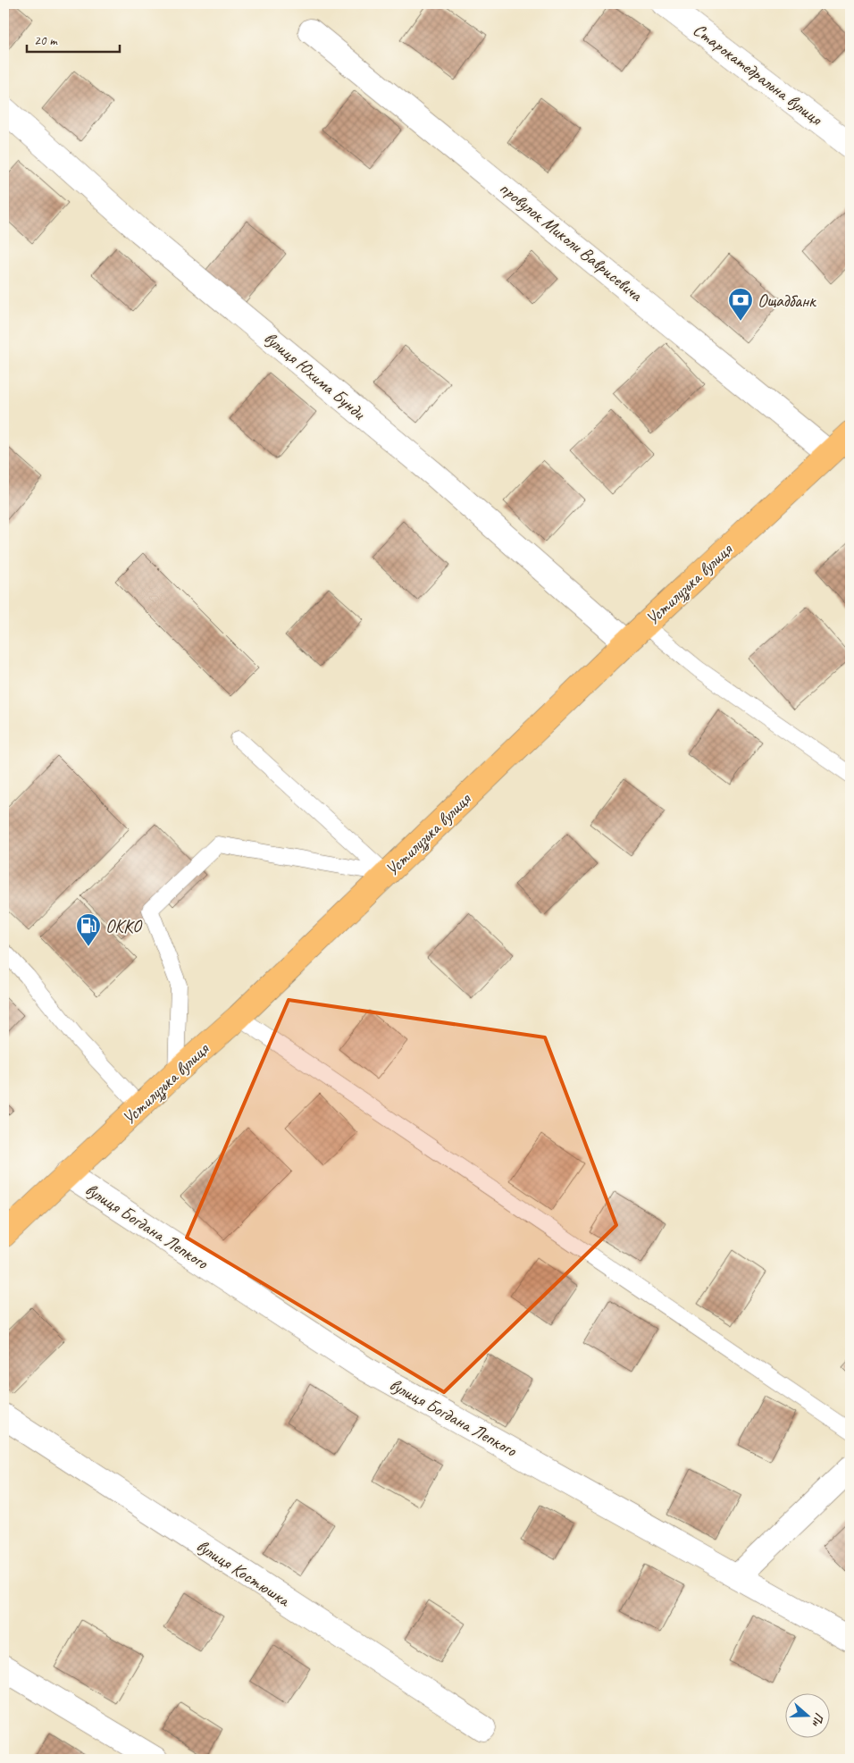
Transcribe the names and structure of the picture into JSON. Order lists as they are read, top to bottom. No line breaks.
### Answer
{"streets":{"main road":["Устилузька вулиця"],"street":["Старокатедральна вулиця","провулок Миколи Ваврисевича","вулиця Юхима Бунди","вулиця Богдана Лепкого","вулиця Костюшка"]},"crossings":[["провулок Миколи Ваврисевича","Устилузька вулиця"],["вулиця Юхима Бунди","Устилузька вулиця"],["Устилузька вулиця","вулиця Богдана Лепкого"]],"places":{"bank":["Ощадбанк"],"fuel station":["ОККО"]},"scale_bar":"20 m","north":"right"}
